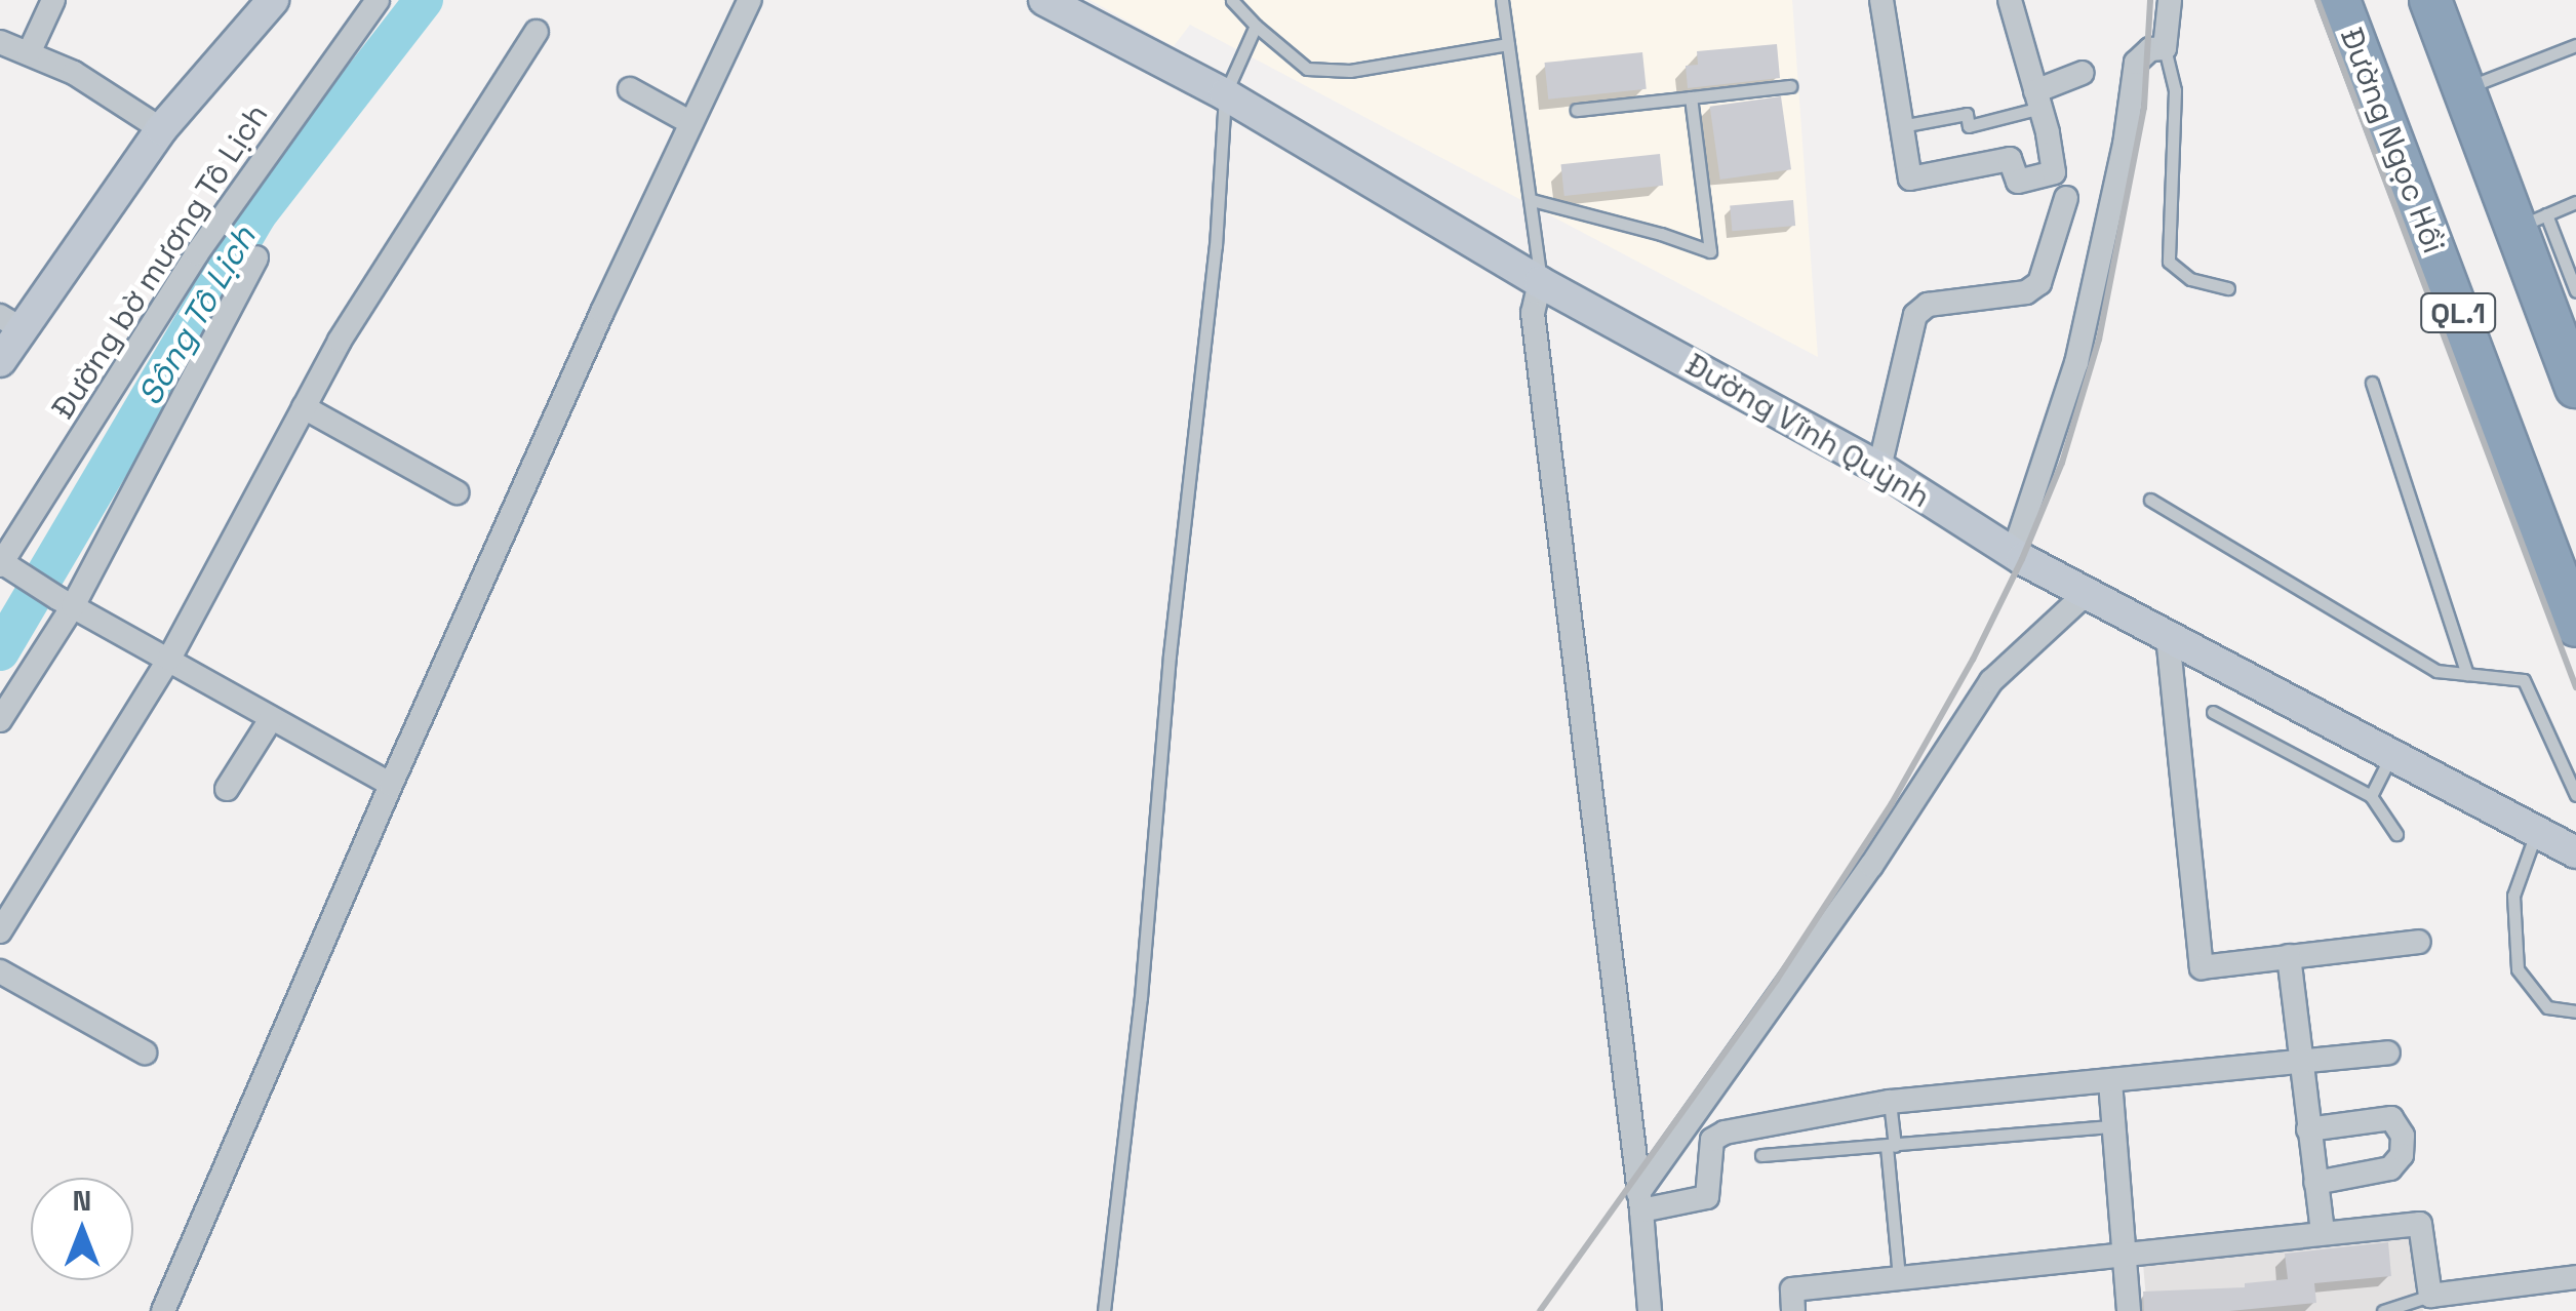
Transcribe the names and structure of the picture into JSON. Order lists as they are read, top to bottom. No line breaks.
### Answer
{"streets":{"highway":["Đường Ngọc Hồi","QL.1"],"street":["Đường bờ mương Tô Lịch","Đường Vĩnh Quỳnh"]},"water":["Sông Tô Lịch"],"north":"top"}
